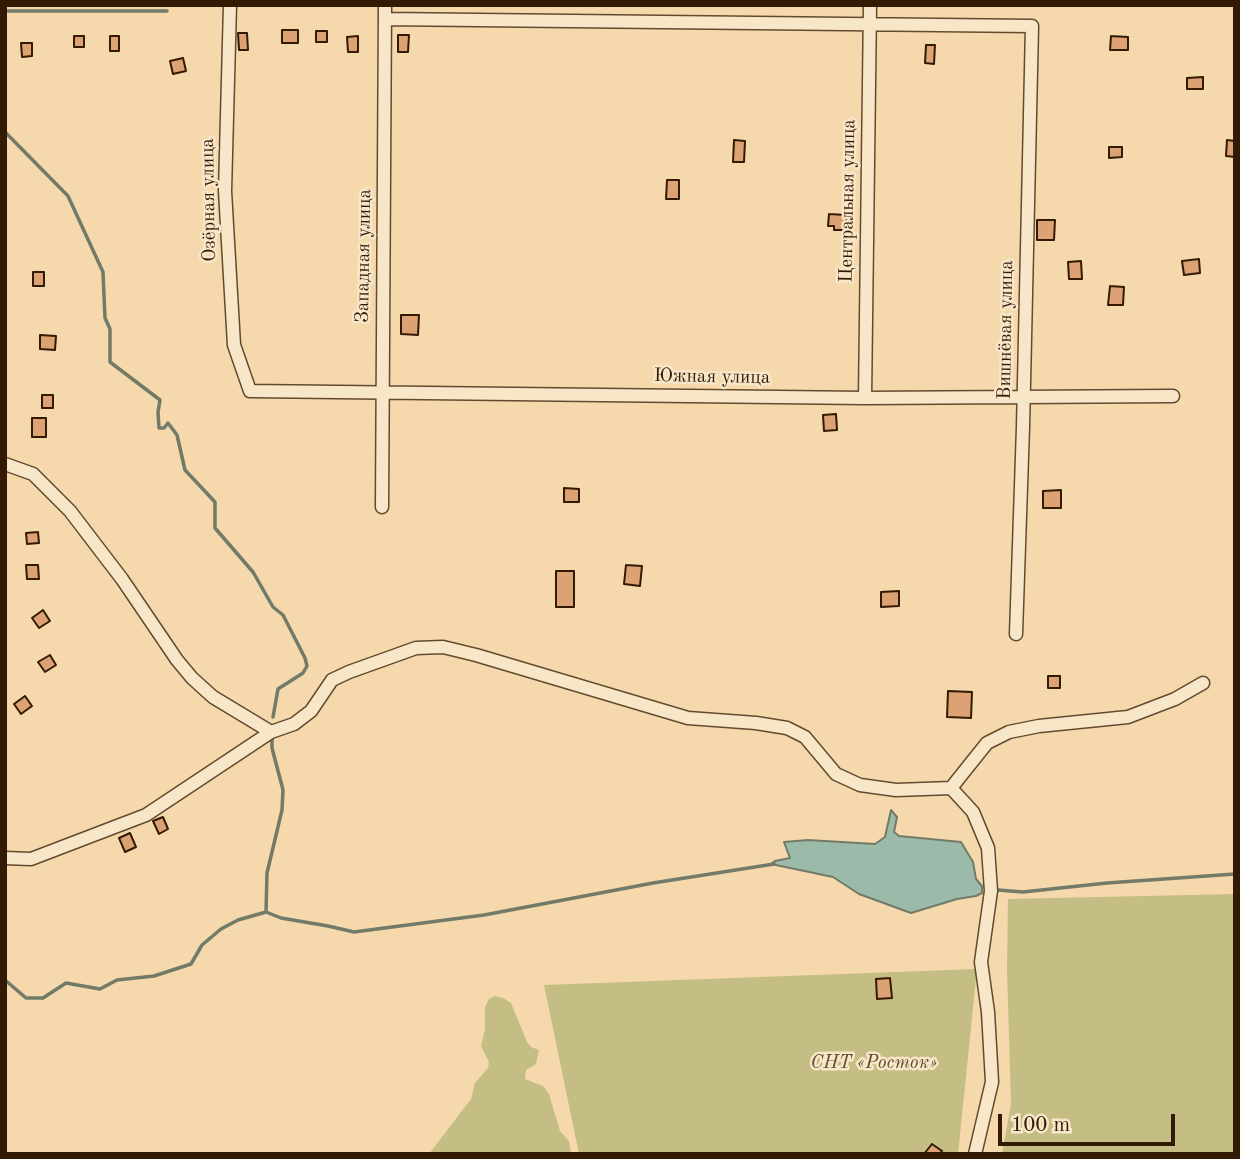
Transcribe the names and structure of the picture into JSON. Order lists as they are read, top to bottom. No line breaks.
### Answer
{"streets":{"street":["Озёрная улица","Центральная улица","Западная улица","Вишнёвая улица","Южная улица"]},"crossings":[["Озёрная улица","Южная улица"],["Центральная улица","Вишнёвая улица"],["Центральная улица","Южная улица"],["Западная улица","Южная улица"],["Вишнёвая улица","Южная улица"]],"parks":["СНТ «Росток»"],"scale_bar":"100 m"}
